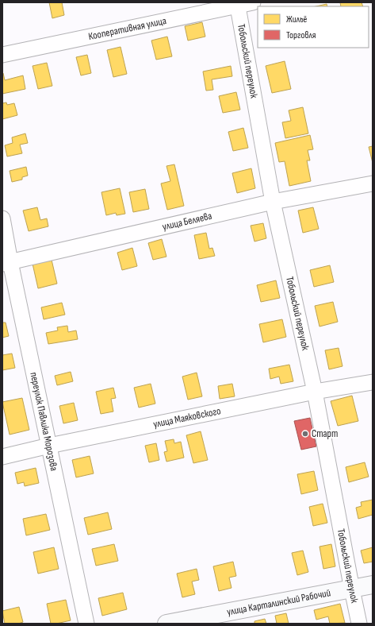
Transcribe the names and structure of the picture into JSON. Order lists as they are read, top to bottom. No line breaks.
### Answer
{"streets":{"street":["Кооперативная улица","Тобольский переулок","улица Беляева","улица Маяковского","переулок Павлика Морозова","улица Карталинский Рабочий"]},"crossings":[["Кооперативная улица","Тобольский переулок"],["Тобольский переулок","улица Беляева"],["Тобольский переулок","улица Маяковского"],["Тобольский переулок","улица Карталинский Рабочий"],["улица Беляева","переулок Павлика Морозова"],["улица Маяковского","переулок Павлика Морозова"]],"places":["Старт"],"legend":["Жильё","Торговля"]}
